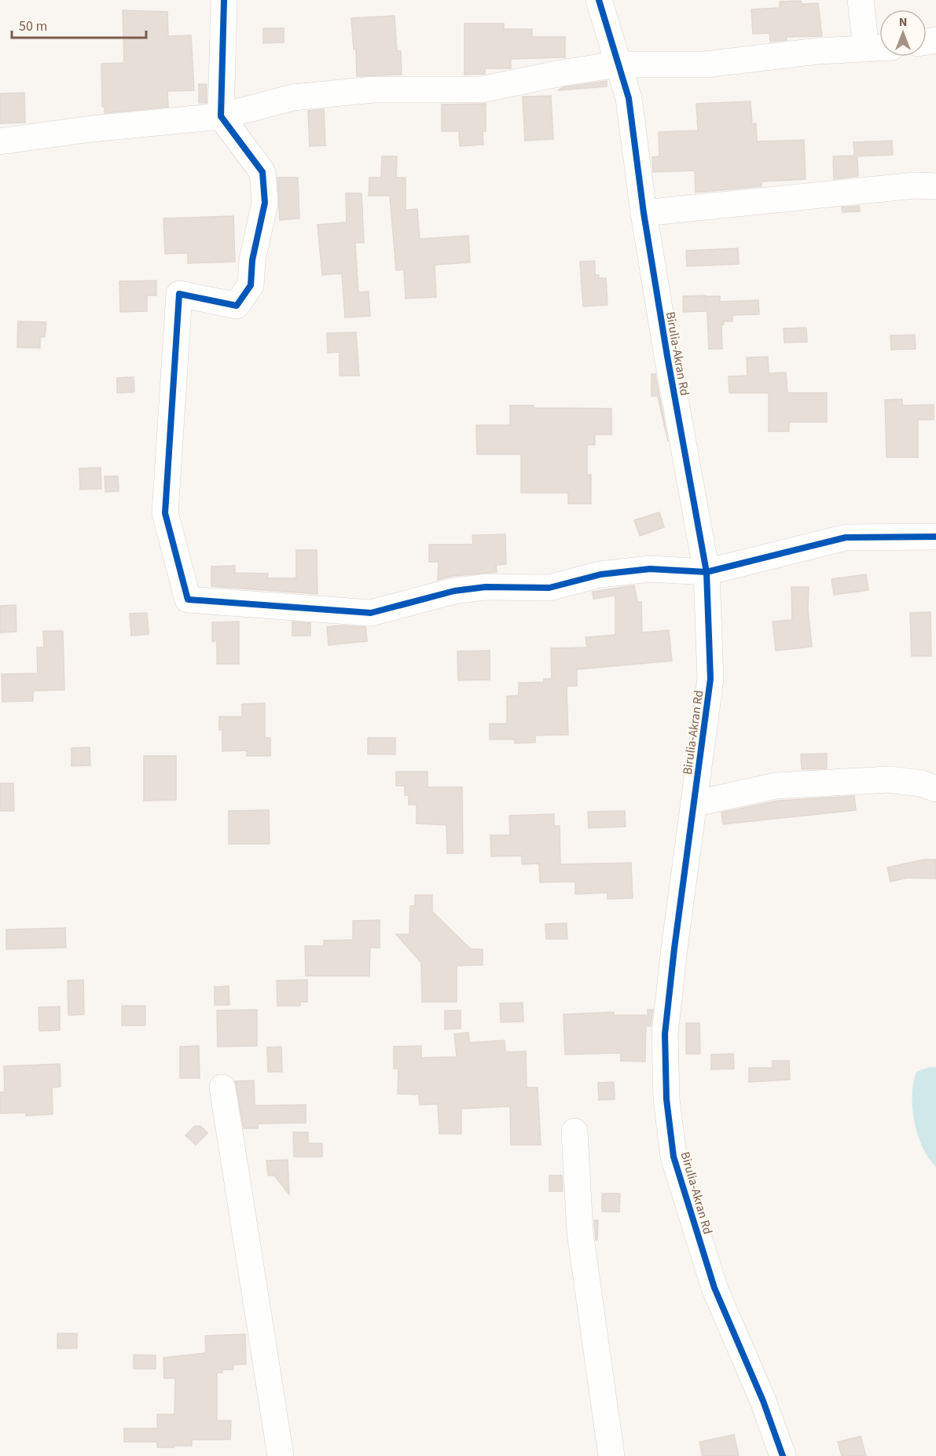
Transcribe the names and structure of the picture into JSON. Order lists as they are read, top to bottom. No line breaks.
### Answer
{"streets":{"street":["Birulia-Akran Rd"]},"scale_bar":"50 m","north":"top"}
